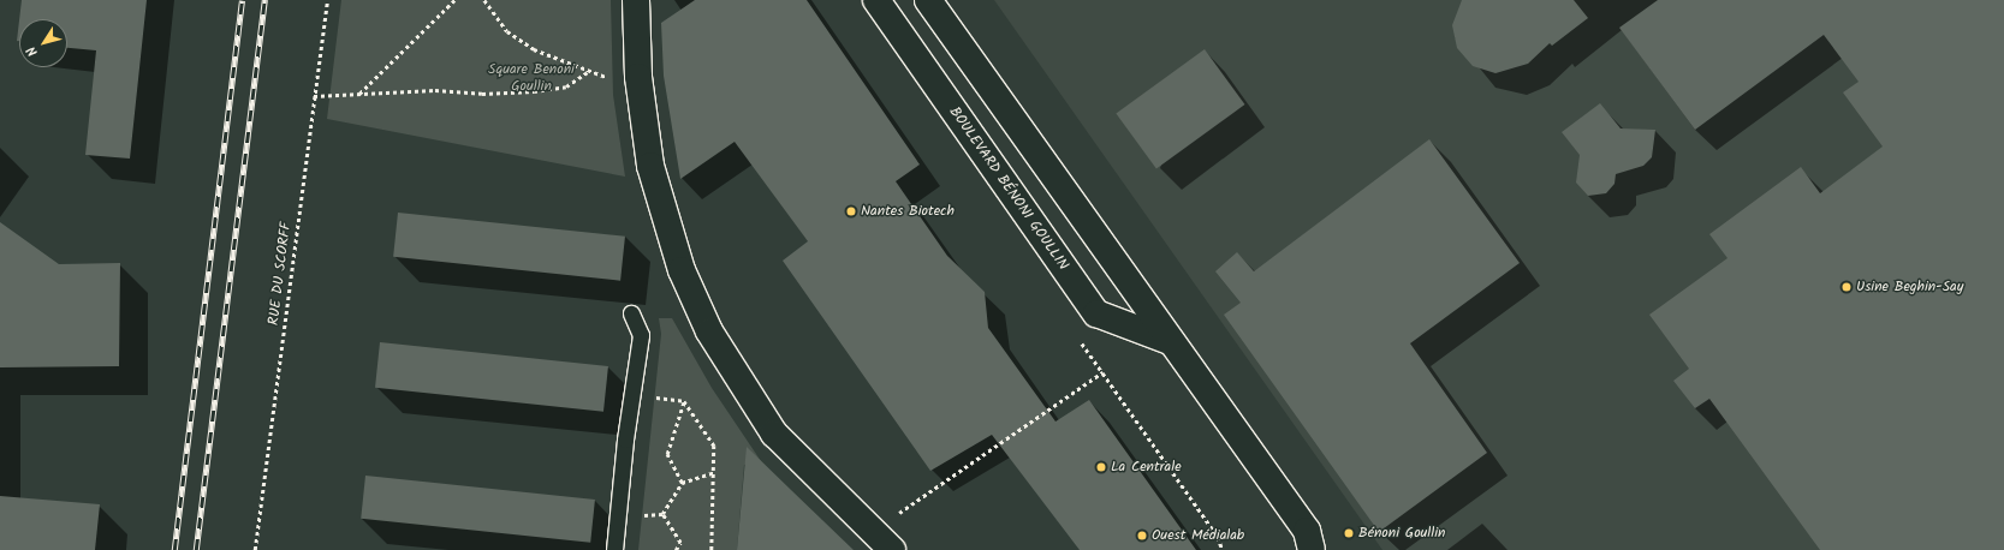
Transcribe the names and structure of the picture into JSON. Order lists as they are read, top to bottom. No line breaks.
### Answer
{"streets":{"street":["BOULEVARD BÉNONI GOULLIN"],"path":["RUE DU SCORFF"]},"parks":["Square Benoni Goullin"],"places":["Nantes Biotech","Usine Beghin-Say","La Centrale","Bénoni Goullin","Ouest Médialab"],"north":"bottom left"}
